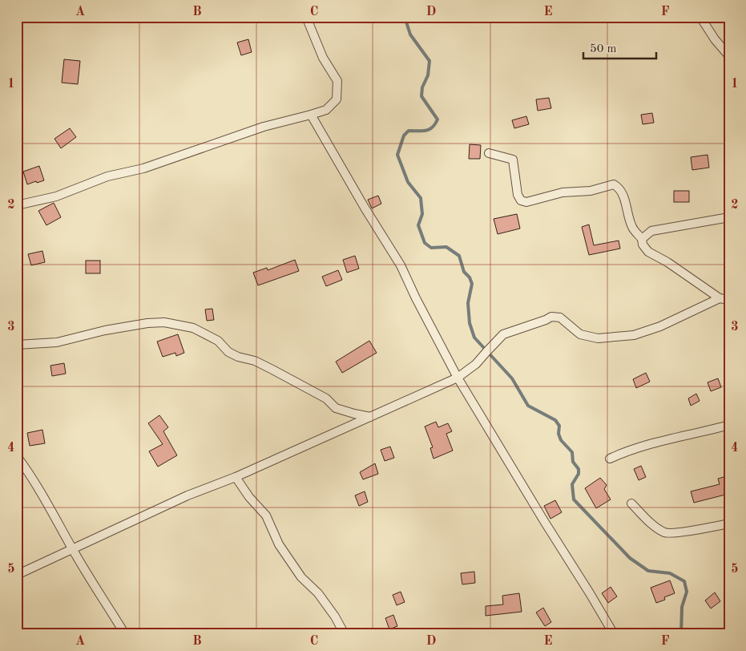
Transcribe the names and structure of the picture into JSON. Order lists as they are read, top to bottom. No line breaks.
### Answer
{"scale_bar":"50 m","grid":{"columns":["A","B","C","D","E","F"],"rows":["1","2","3","4","5"]}}
